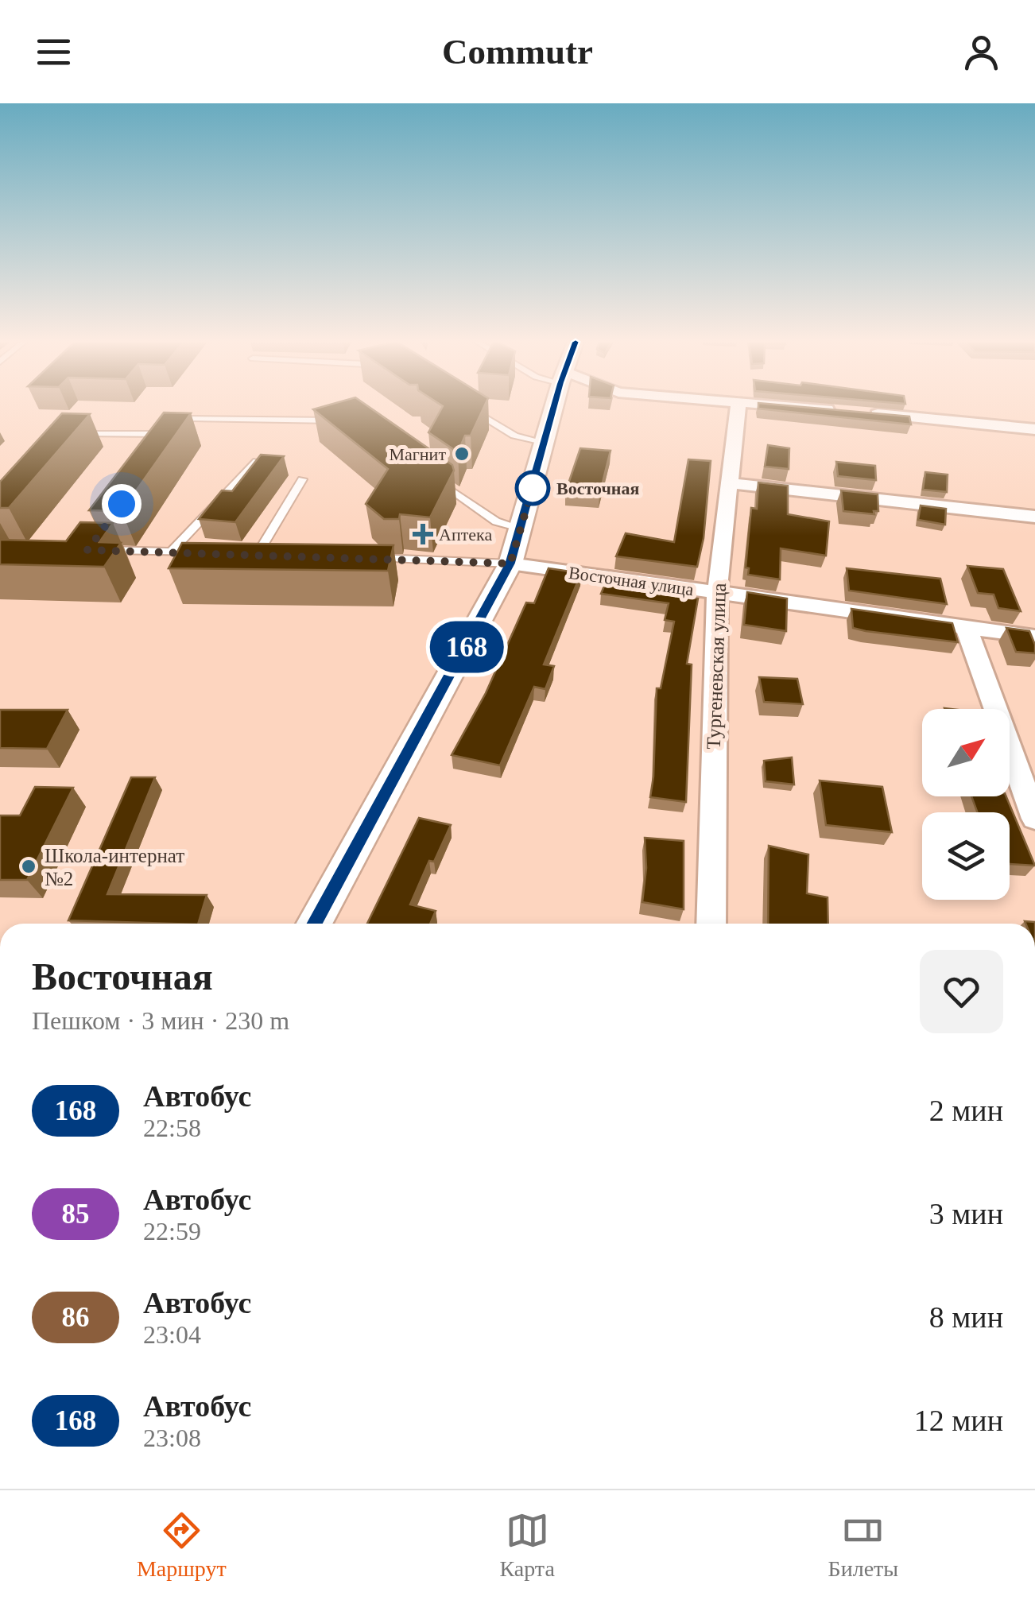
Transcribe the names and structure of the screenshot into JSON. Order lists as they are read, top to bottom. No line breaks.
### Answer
{"streets":{"street":["Восточная улица","Тургеневская улица"]},"crossings":[["Восточная улица","Тургеневская улица"]],"places":{"other":["Магнит","Восточная","Школа-интернат №2"],"health":["Аптека"]},"lines":["bus line 168"],"north":"top right","page":{"header":"Commutr","on_map":"168","heading":["Восточная","Пешком · 3 мин · 230 m"],"list":[{"mark":"168","name":"Автобус","note":"22:58","value":"2 мин"},{"mark":"85","name":"Автобус","note":"22:59","value":"3 мин"},{"mark":"86","name":"Автобус","note":"23:04","value":"8 мин"},{"mark":"168","name":"Автобус","note":"23:08","value":"12 мин"}],"tabs":["Маршрут","Карта","Билеты"]}}
